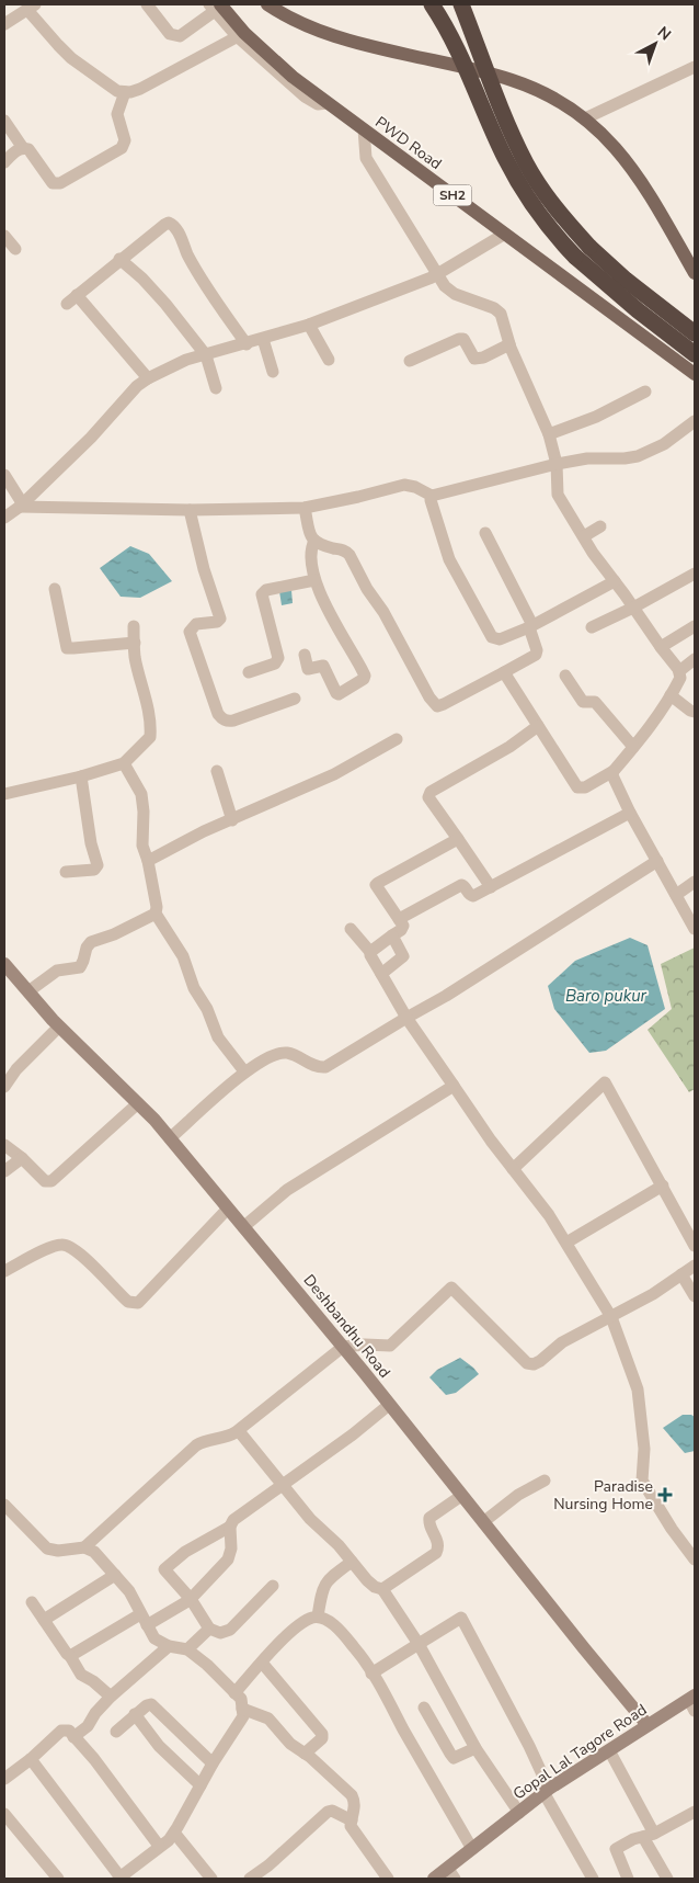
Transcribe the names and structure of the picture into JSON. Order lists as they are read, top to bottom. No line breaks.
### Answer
{"streets":{"main road":["PWD Road","SH2"],"street":["Deshbandhu Road","Gopal Lal Tagore Road"]},"crossings":[["Deshbandhu Road","Gopal Lal Tagore Road"]],"water":["Baro pukur"],"places":{"health":["Paradise Nursing Home"]},"north":"top right"}
